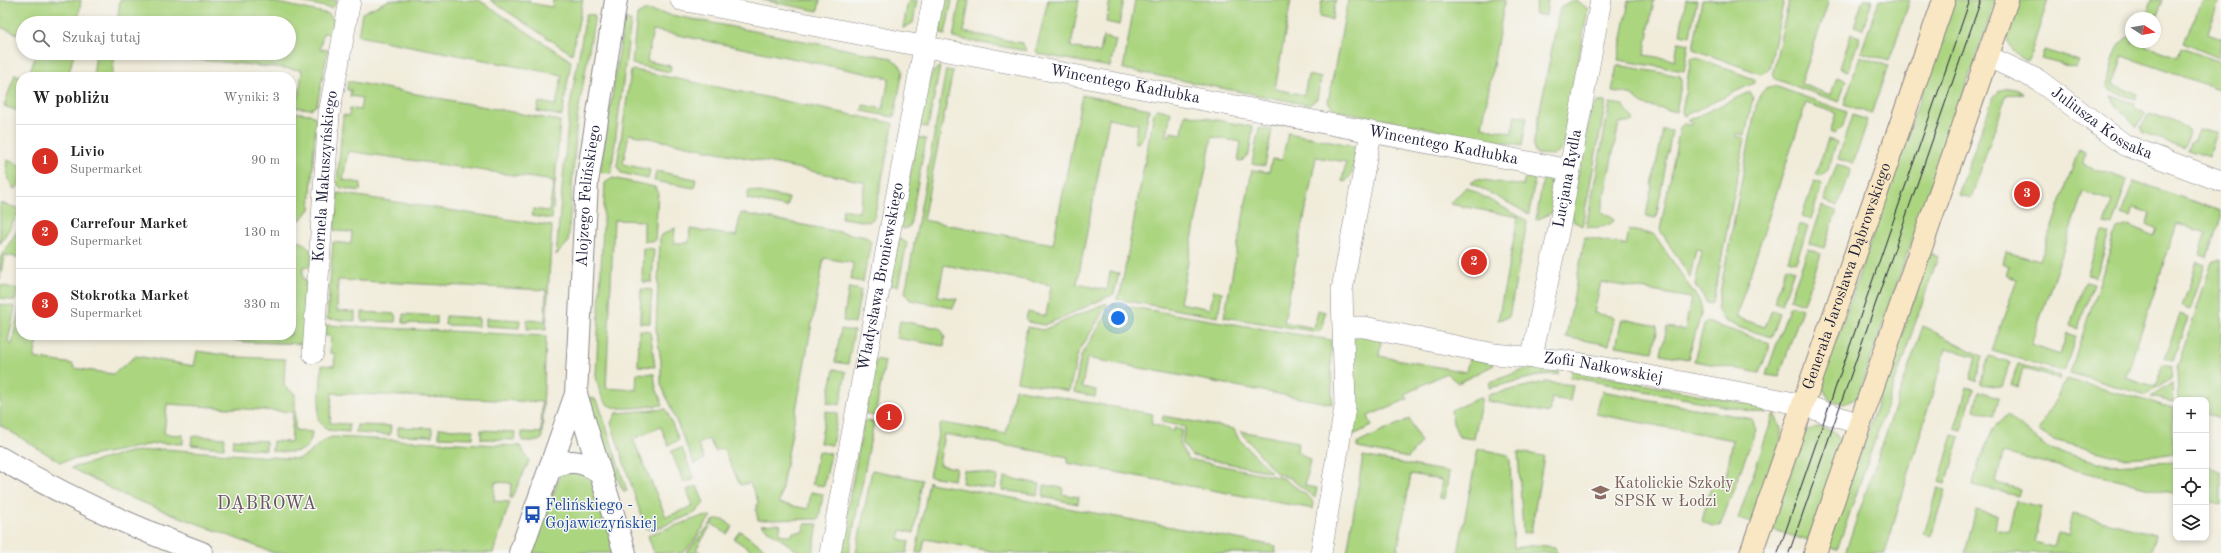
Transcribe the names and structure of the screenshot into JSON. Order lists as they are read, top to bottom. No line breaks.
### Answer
{"streets":{"main road":["Generała Jarosława Dąbrowskiego"],"street":["Wincentego Kadłubka","Juliusza Kossaka","Kornela Makuszyńskiego","Lucjana Rydla","Alojzego Felińskiego","Władysława Broniewskiego","Zofii Nałkowskiej"]},"crossings":[["Wincentego Kadłubka","Lucjana Rydla"],["Wincentego Kadłubka","Władysława Broniewskiego"],["Lucjana Rydla","Zofii Nałkowskiej"],["Generała Jarosława Dąbrowskiego","Zofii Nałkowskiej"]],"districts":["DĄBROWA"],"places":{"school or university":["Katolickie Szkoły SPSK w Łodzi"],"bus stop":["Felińskiego - Gojawiczyńskiej"]},"north":"right","page":{"search":"Szukaj tutaj","heading":["W pobliżu","Wyniki: 3"],"list":[{"mark":"1","name":"Livio","note":"Supermarket","value":"90 m"},{"mark":"2","name":"Carrefour Market","note":"Supermarket","value":"130 m"},{"mark":"3","name":"Stokrotka Market","note":"Supermarket","value":"330 m"}],"pins":["3","2","1"],"map_buttons":["+","−"]}}
